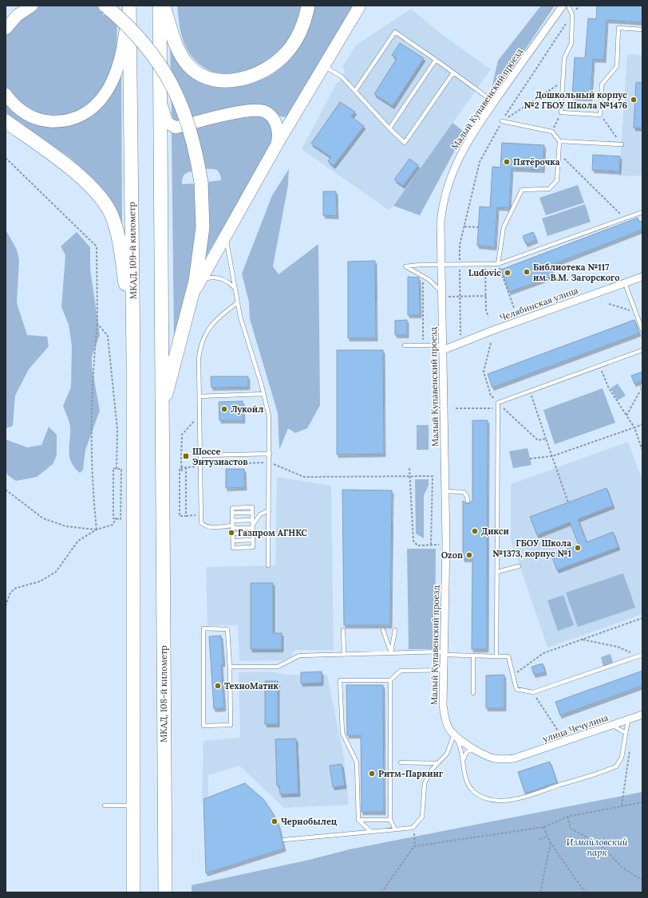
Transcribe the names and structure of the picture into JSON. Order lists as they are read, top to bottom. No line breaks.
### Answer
{"streets":{"highway":["МКАД, 109-й километр","МКАД, 108-й километр"],"street":["Малый Купавенский проезд","Челябинская улица","улица Чечулина"]},"crossings":[["Малый Купавенский проезд","Челябинская улица"],["Малый Купавенский проезд","улица Чечулина"]],"parks":["Измайловский парк"],"places":{"other":["Дошкольный корпус №2 ГБОУ Школа №1476","Пятёрочка","Библиотека №117 им. В.М. Загорского","Ludovic","Лукойл","Дикси","Газпром АГНКС","ГБОУ Школа №1373, корпус №1","Ozon","ТехноМатик","Ритм-Паркинг","Чернобылец"],"transit":["Шоссе Энтузиастов"]}}
